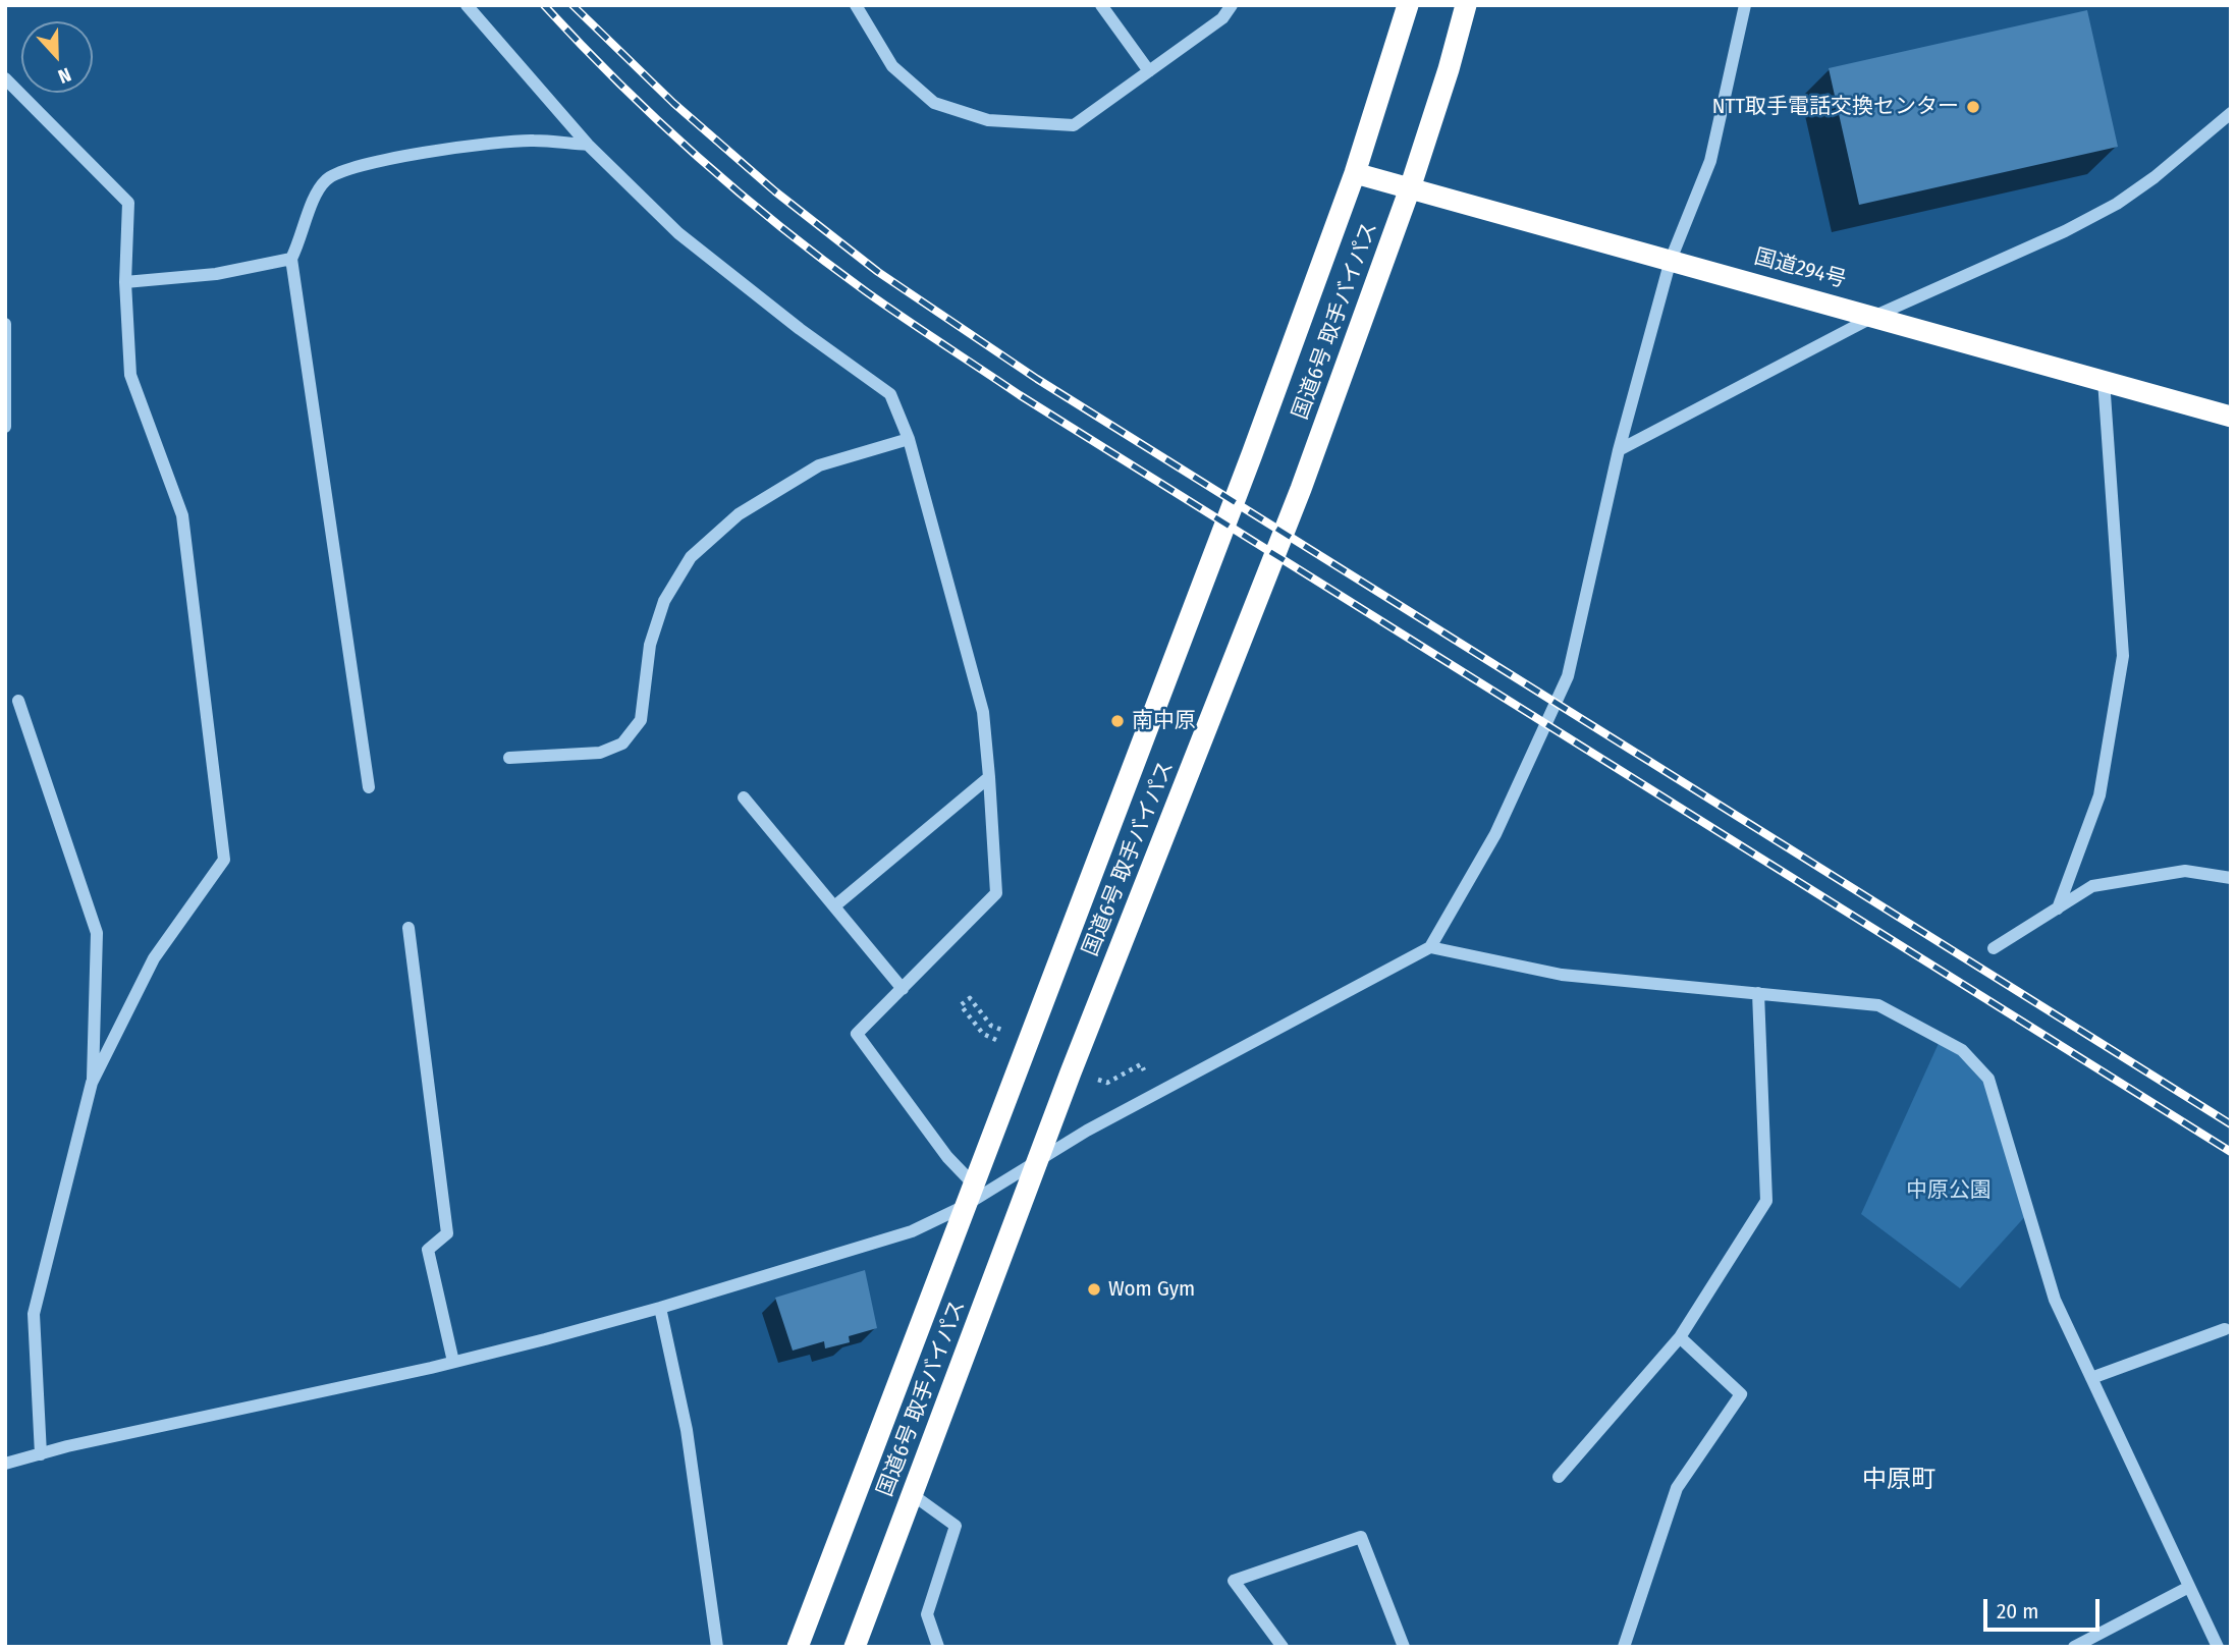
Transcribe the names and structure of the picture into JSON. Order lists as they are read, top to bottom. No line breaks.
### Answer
{"streets":{"highway":["国道294号","国道6号 取手バイパス"]},"crossings":[["国道294号","国道6号 取手バイパス"]],"districts":["中原町"],"parks":["中原公園"],"places":["NTT取手電話交換センター","南中原","Wom Gym"],"scale_bar":"20 m","north":"bottom"}
